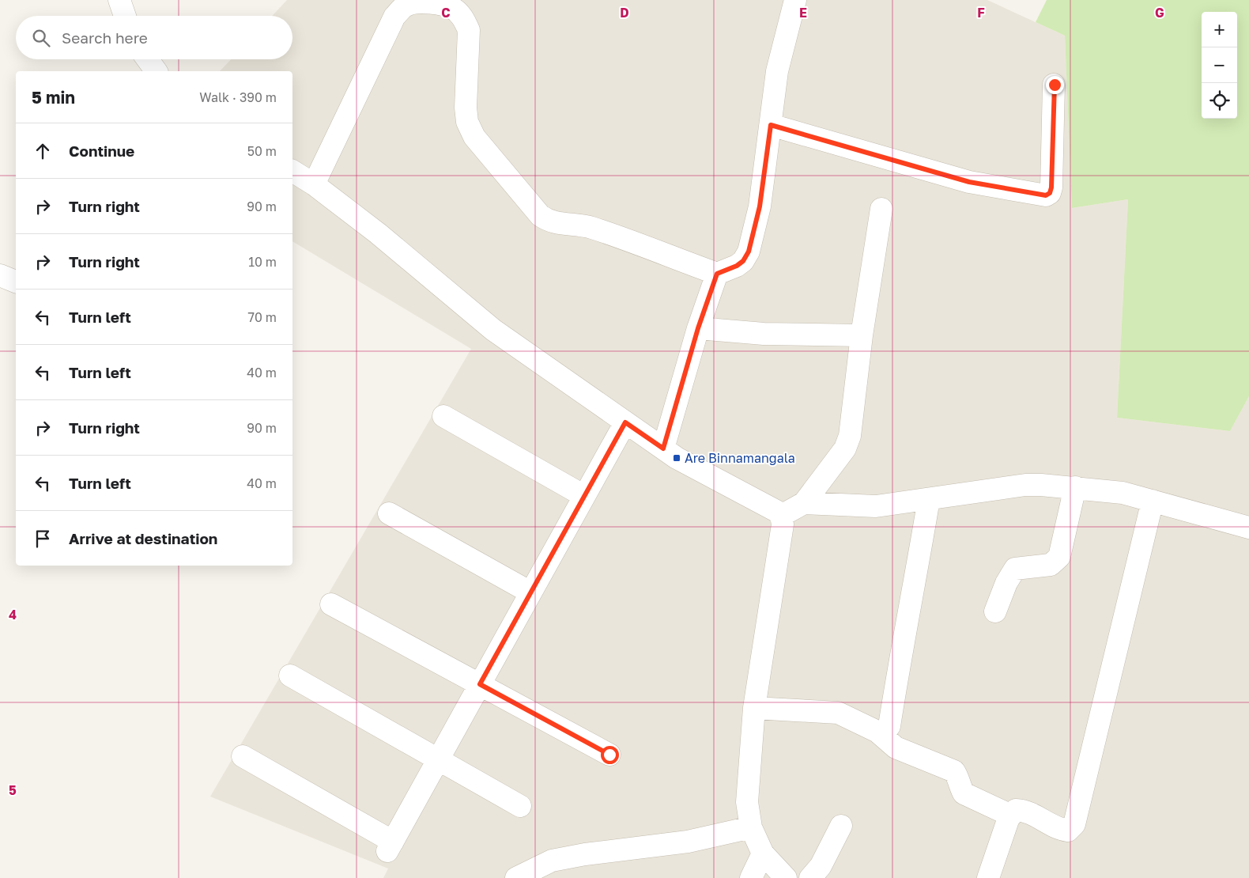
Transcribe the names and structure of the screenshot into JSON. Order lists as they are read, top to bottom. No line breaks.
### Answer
{"places":{"transit":["Are Binnamangala"]},"page":{"map_buttons":["+","−"],"search":"Search here","heading":["5 min","Walk · 390 m"],"list":[["Continue","50 m"],["Turn right","90 m"],["Turn right","10 m"],["Turn left","70 m"],["Turn left","40 m"],["Turn right","90 m"],["Turn left","40 m"],"Arrive at destination"]},"grid":{"columns":["C","D","E","F","G"],"rows":["4","5"]}}
